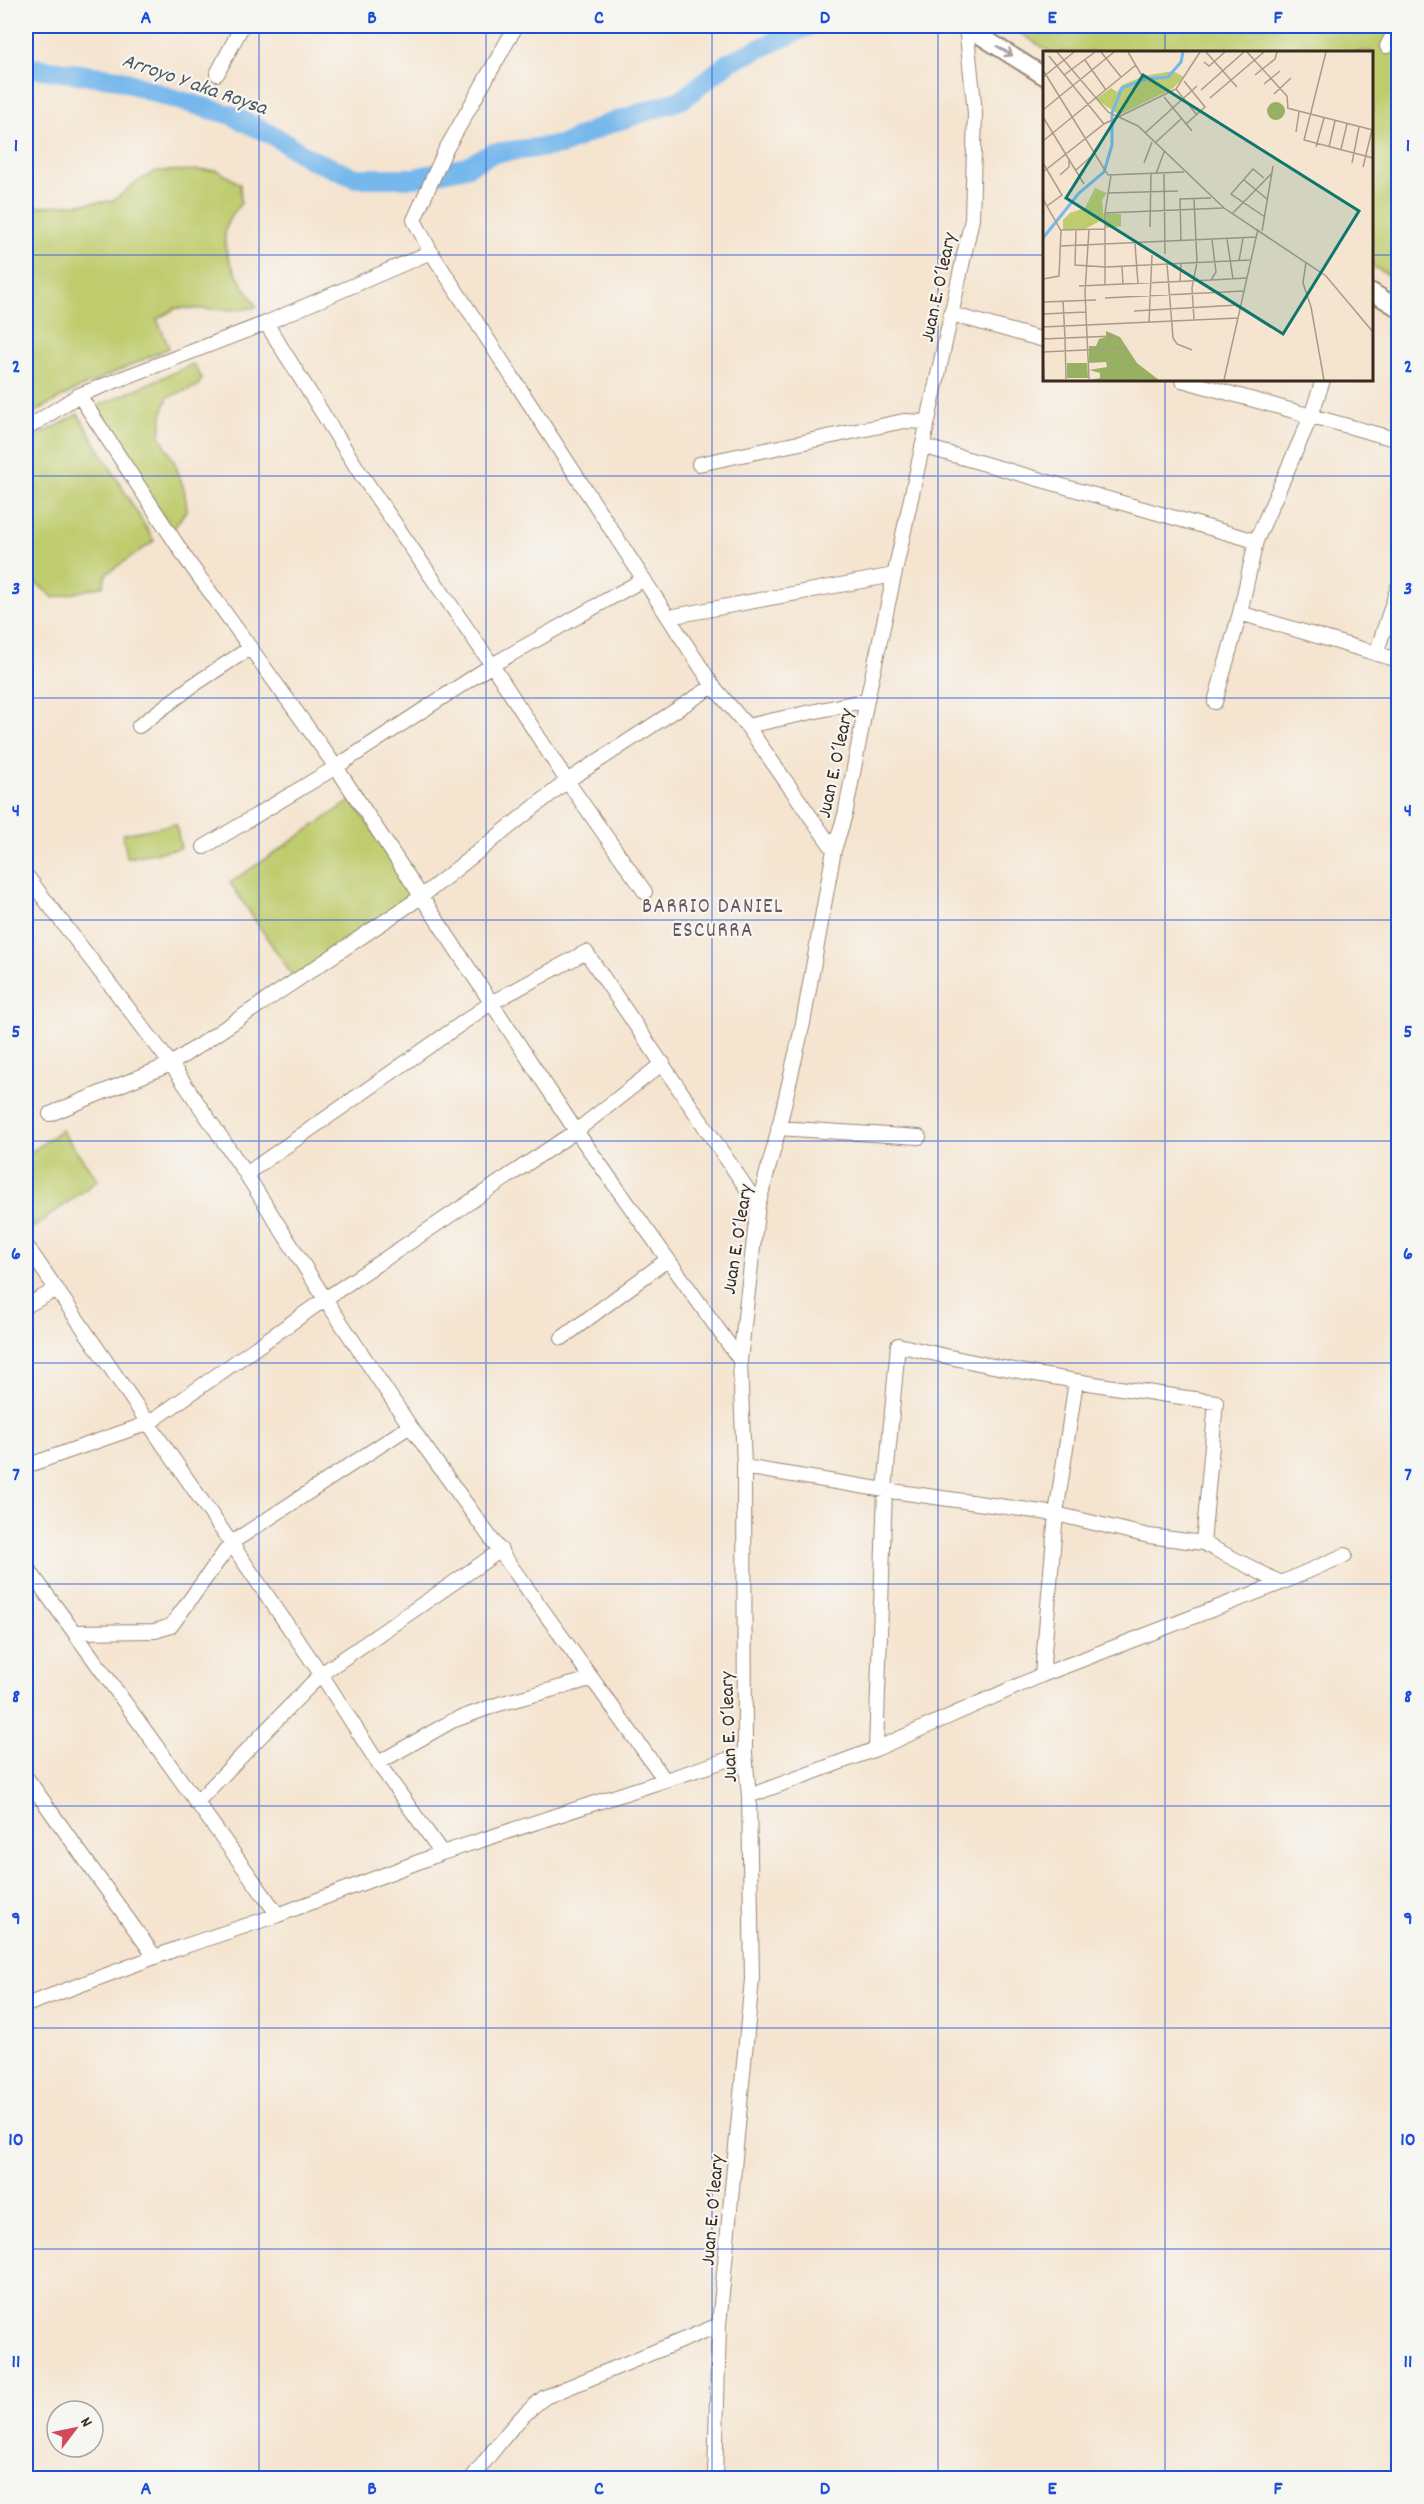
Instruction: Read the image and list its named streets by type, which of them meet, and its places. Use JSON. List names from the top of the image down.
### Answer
{
  "streets": {
    "street": ["Juan E. O´leary"]
  },
  "districts": ["BARRIO DANIEL ESCURRA"],
  "water": ["Arroyo Y aka Roysa"],
  "north": "top right",
  "grid": {
    "columns": [
      "A",
      "B",
      "C",
      "D",
      "E",
      "F"
    ],
    "rows": [
      "1",
      "2",
      "3",
      "4",
      "5",
      "6",
      "7",
      "8",
      "9",
      "10",
      "11"
    ]
  }
}
